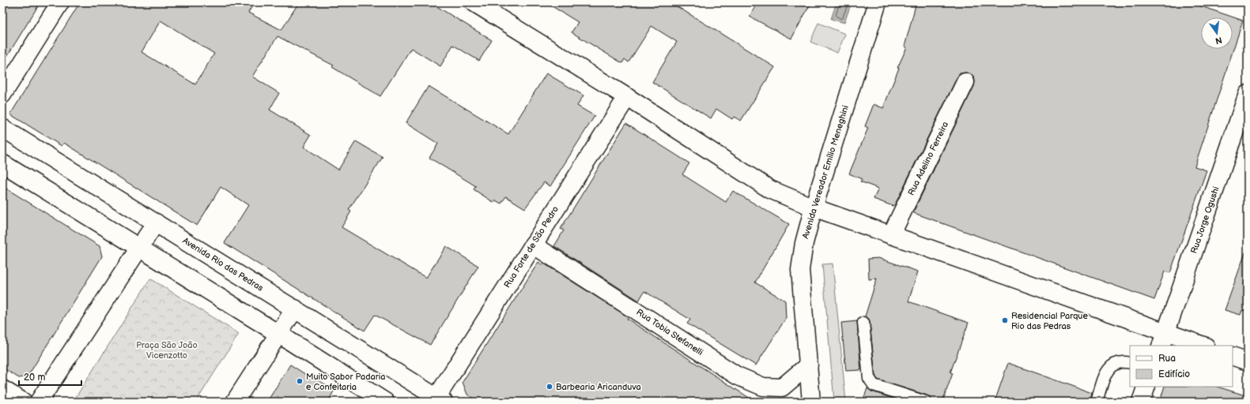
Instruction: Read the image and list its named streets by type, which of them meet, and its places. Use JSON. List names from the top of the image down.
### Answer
{
  "streets": {
    "street": [
      "Rua Adelino Ferreira",
      "Avenida Vereador Emílio Meneghini",
      "Rua Jorge Ogushi",
      "Rua Forte de São Pedro",
      "Avenida Rio das Pedras",
      "Rua Tobia Stefanelli"
    ]
  },
  "crossings": [
    ["Avenida Vereador Emílio Meneghini", "Rua Tobia Stefanelli"],
    ["Rua Forte de São Pedro", "Avenida Rio das Pedras"],
    ["Rua Forte de São Pedro", "Rua Tobia Stefanelli"]
  ],
  "parks": ["Praça São João Vicenzotto"],
  "places": ["Residencial Parque Rio das Pedras", "Muito Sabor Padaria e Confeitaria", "Barbearia Aricanduva"],
  "legend": ["Rua", "Edifício"],
  "scale_bar": "20 m",
  "north": "bottom"
}
